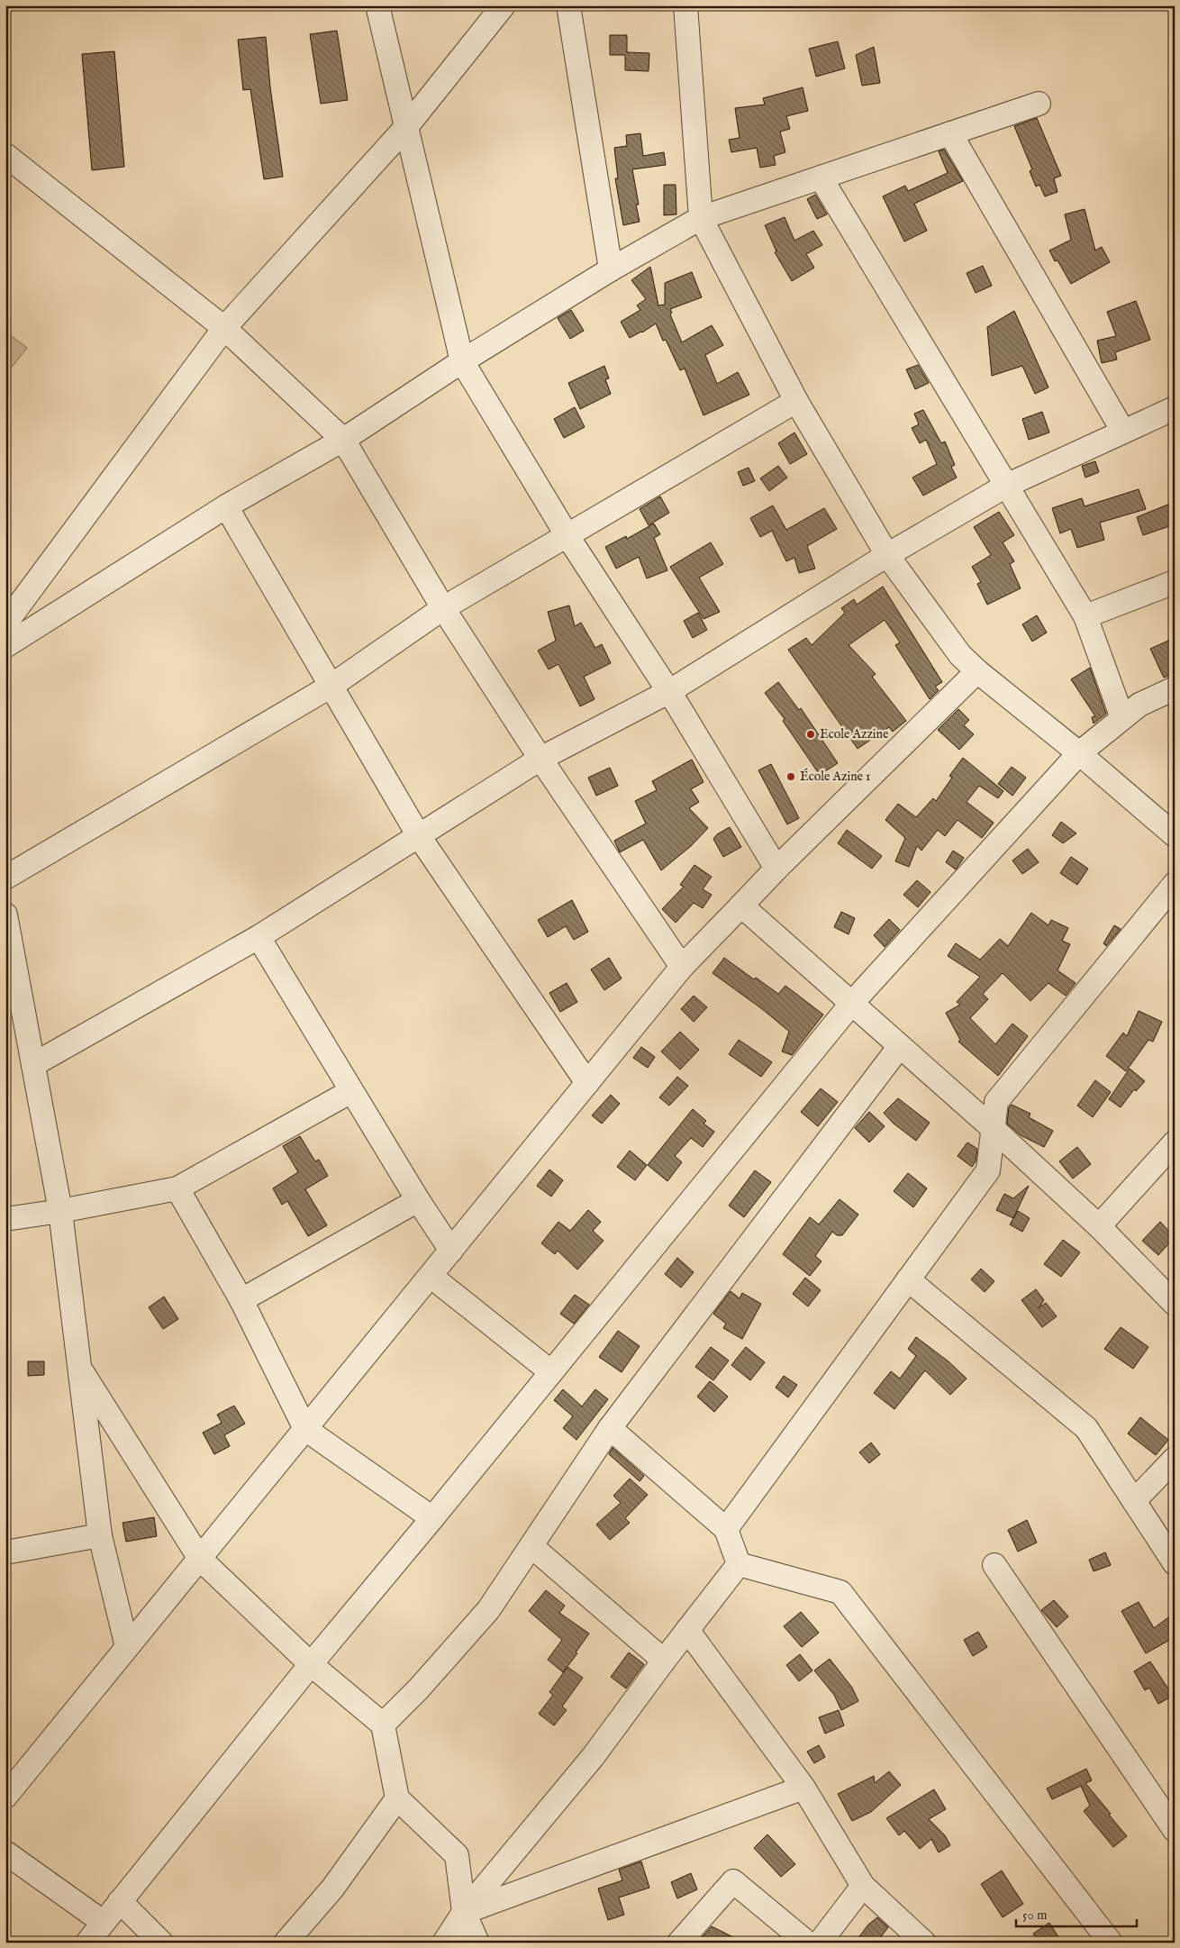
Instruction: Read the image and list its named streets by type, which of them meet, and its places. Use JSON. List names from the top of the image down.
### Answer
{
  "places": ["Ecole Azzine", "École Azine 1"],
  "scale_bar": "50 m"
}
